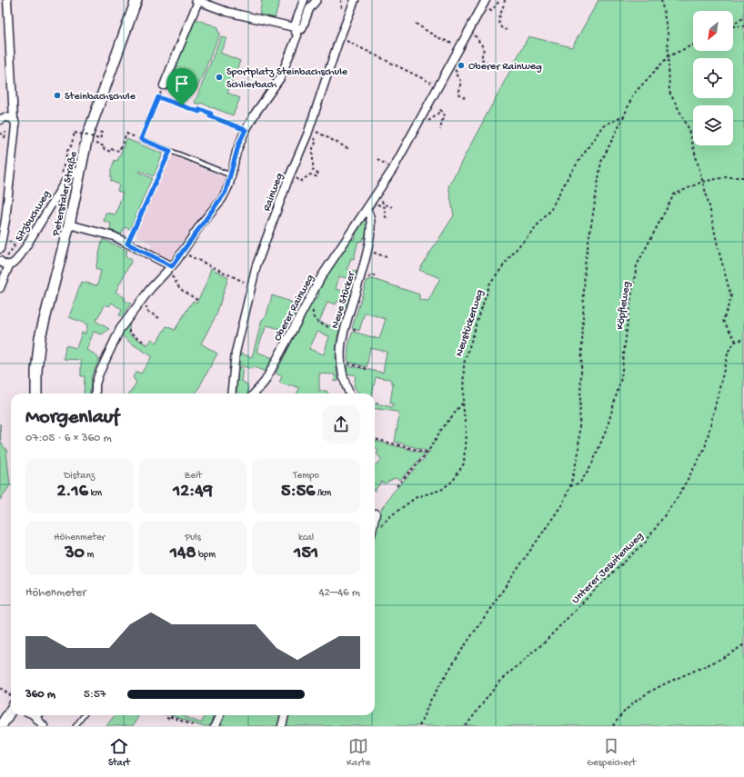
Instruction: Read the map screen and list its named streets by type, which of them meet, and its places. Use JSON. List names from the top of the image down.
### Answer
{
  "streets": {
    "main road": ["Peterstaler Straße"],
    "street": [
      "Rainweg",
      "Sitzbuchweg",
      "Neue Stücker",
      "Oberer Rainweg"
    ],
    "path": ["Köpfleweg", "Neustückerweg", "Unterer Jesuitenweg"]
  },
  "crossings": [
    ["Peterstaler Straße", "Sitzbuchweg"],
    ["Neue Stücker", "Oberer Rainweg"]
  ],
  "places": ["Oberer Rainweg", "Sportplatz Steinbachschule Schlierbach", "Steinbachschule"],
  "north": "bottom left",
  "page": {
    "heading": ["Morgenlauf", "07:05 · 6 × 360 m"],
    "stats": [
      ["Distanz", "2.16 km"],
      ["Zeit", "12:49"],
      ["Tempo", "5:56 /km"],
      ["Höhenmeter", "30 m"],
      ["Puls", "148 bpm"],
      ["kcal", "151"]
    ],
    "chart": ["Höhenmeter", "42–46 m"],
    "list": [
      {
        "name": "360 m",
        "note": "5:57"
      }
    ],
    "tabs": ["Start", "Karte", "Gespeichert"]
  }
}
